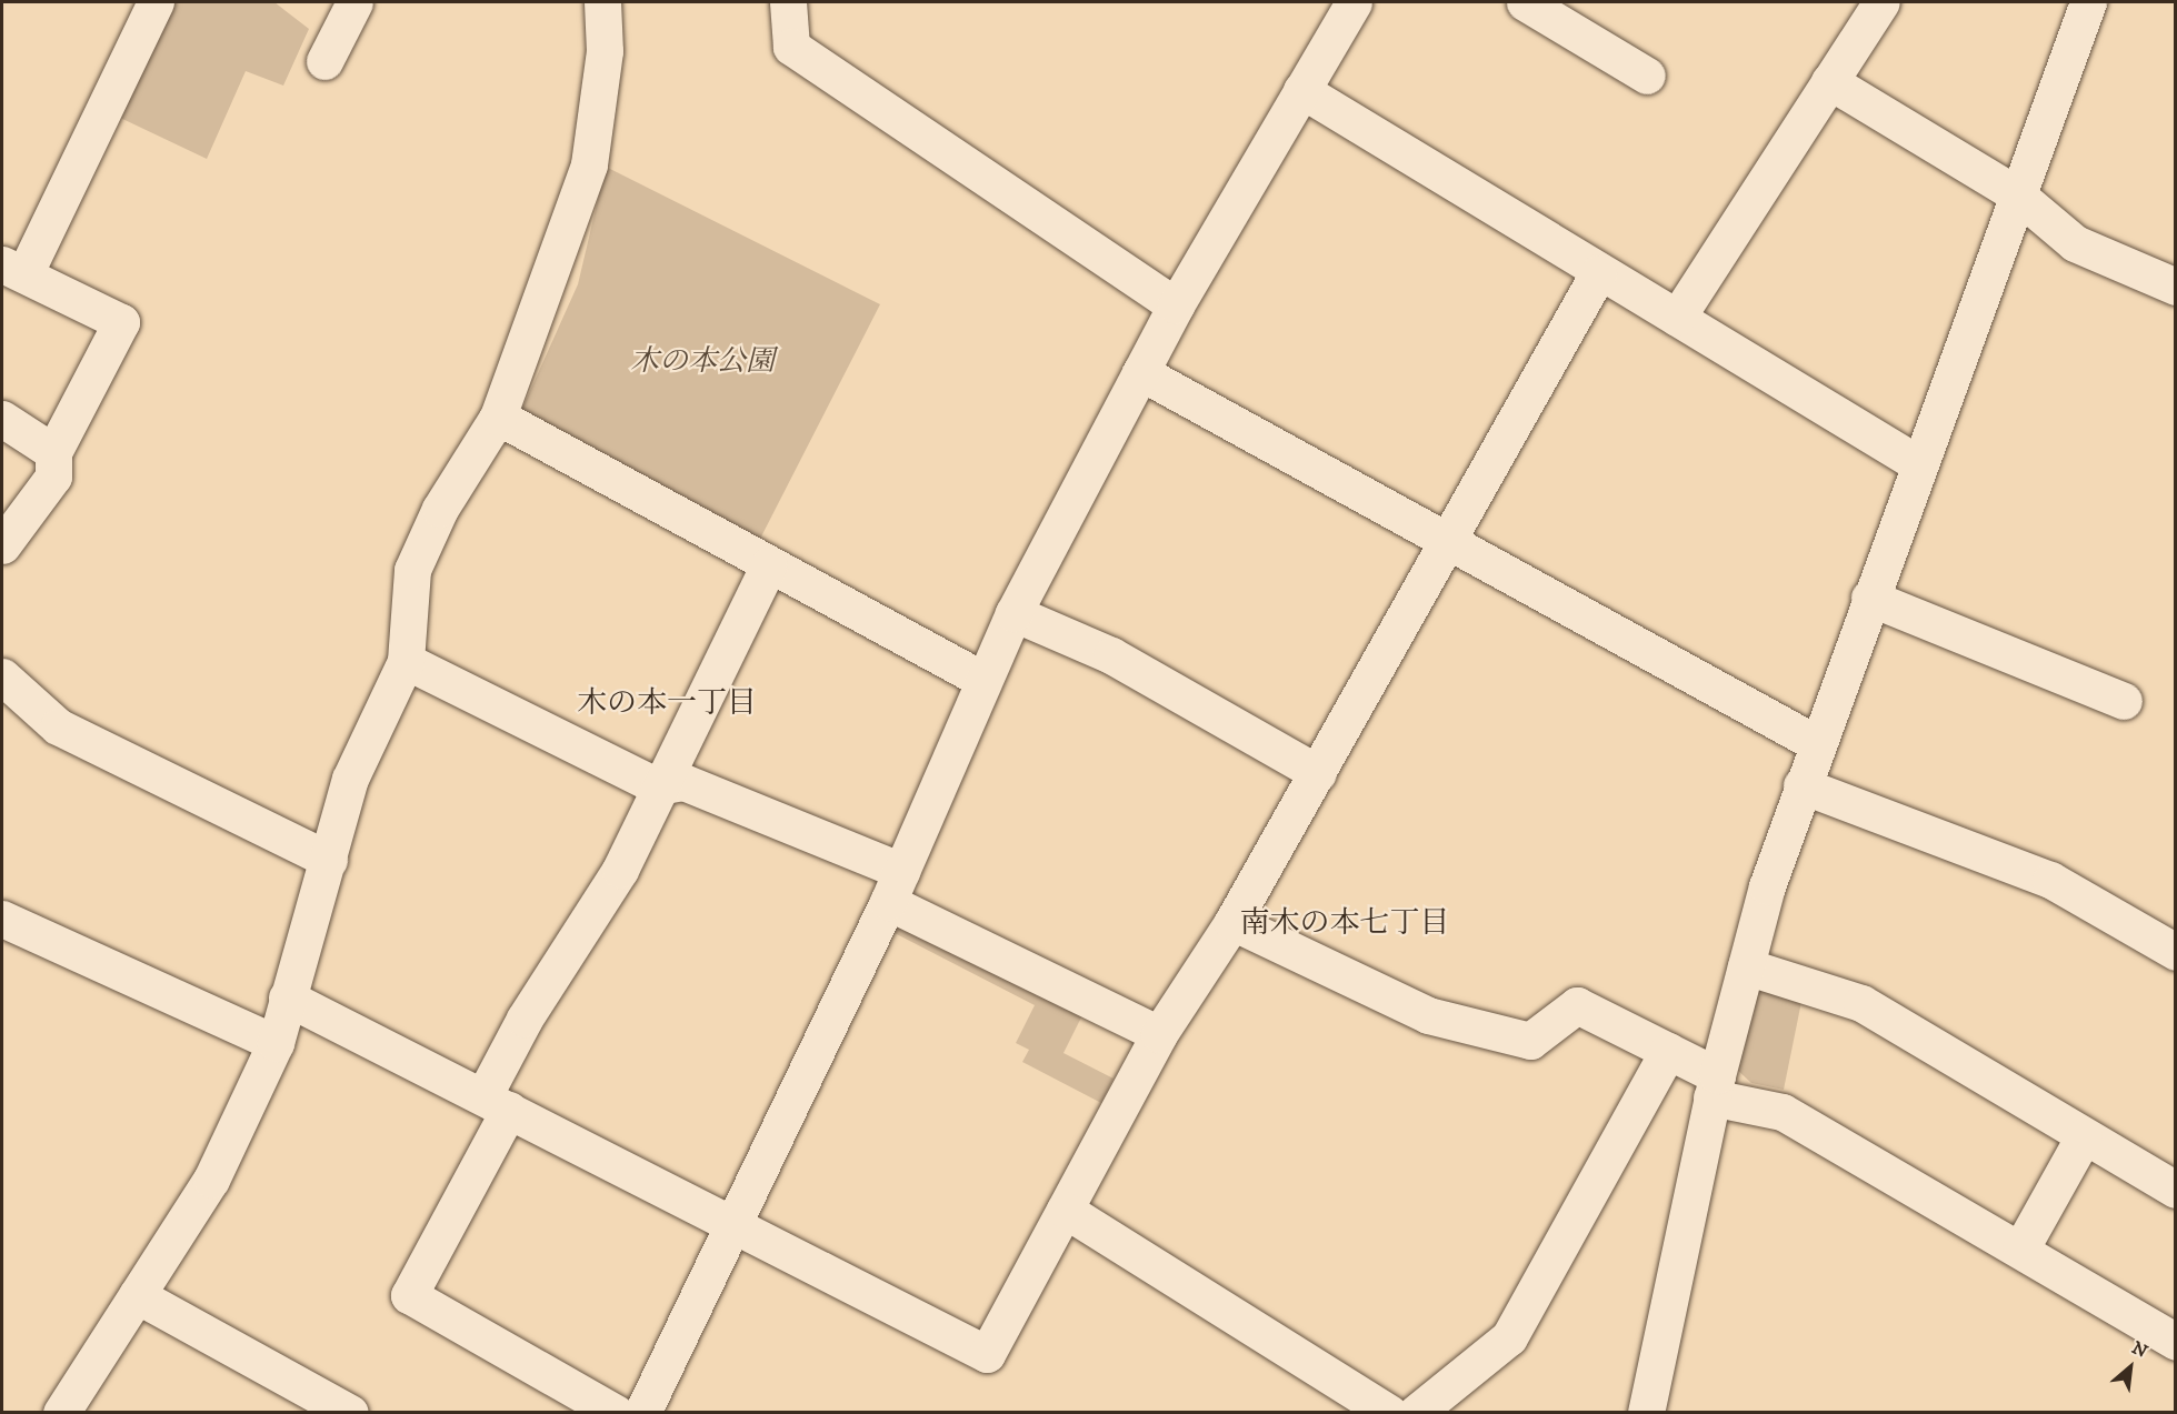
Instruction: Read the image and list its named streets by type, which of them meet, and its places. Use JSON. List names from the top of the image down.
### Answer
{
  "districts": ["木の本一丁目", "南木の本七丁目"],
  "parks": ["木の本公園"],
  "north": "top right"
}
